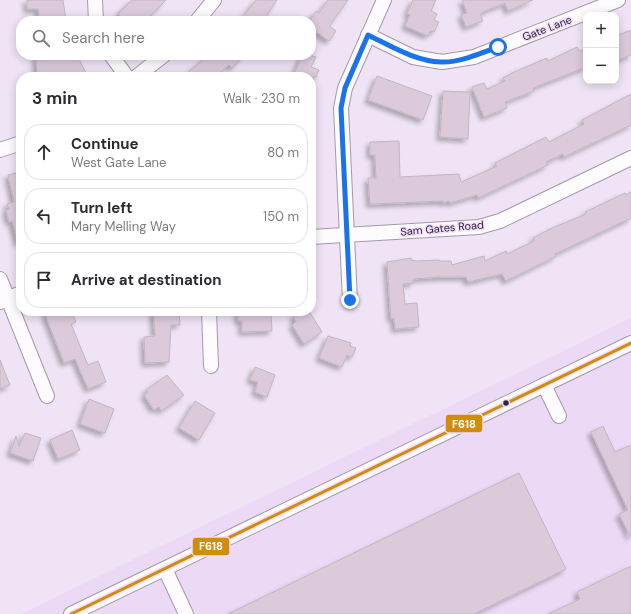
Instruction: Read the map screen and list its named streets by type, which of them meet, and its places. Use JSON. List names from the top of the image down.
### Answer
{
  "streets": {
    "street": ["Gate Lane", "Sam Gates Road"]
  },
  "lines": ["transit line F618"],
  "page": {
    "map_buttons": ["+", "−"],
    "search": "Search here",
    "heading": ["3 min", "Walk · 230 m"],
    "list": [
      ["Continue", "West Gate Lane", "80 m"],
      ["Turn left", "Mary Melling Way", "150 m"],
      "Arrive at destination"
    ]
  }
}
